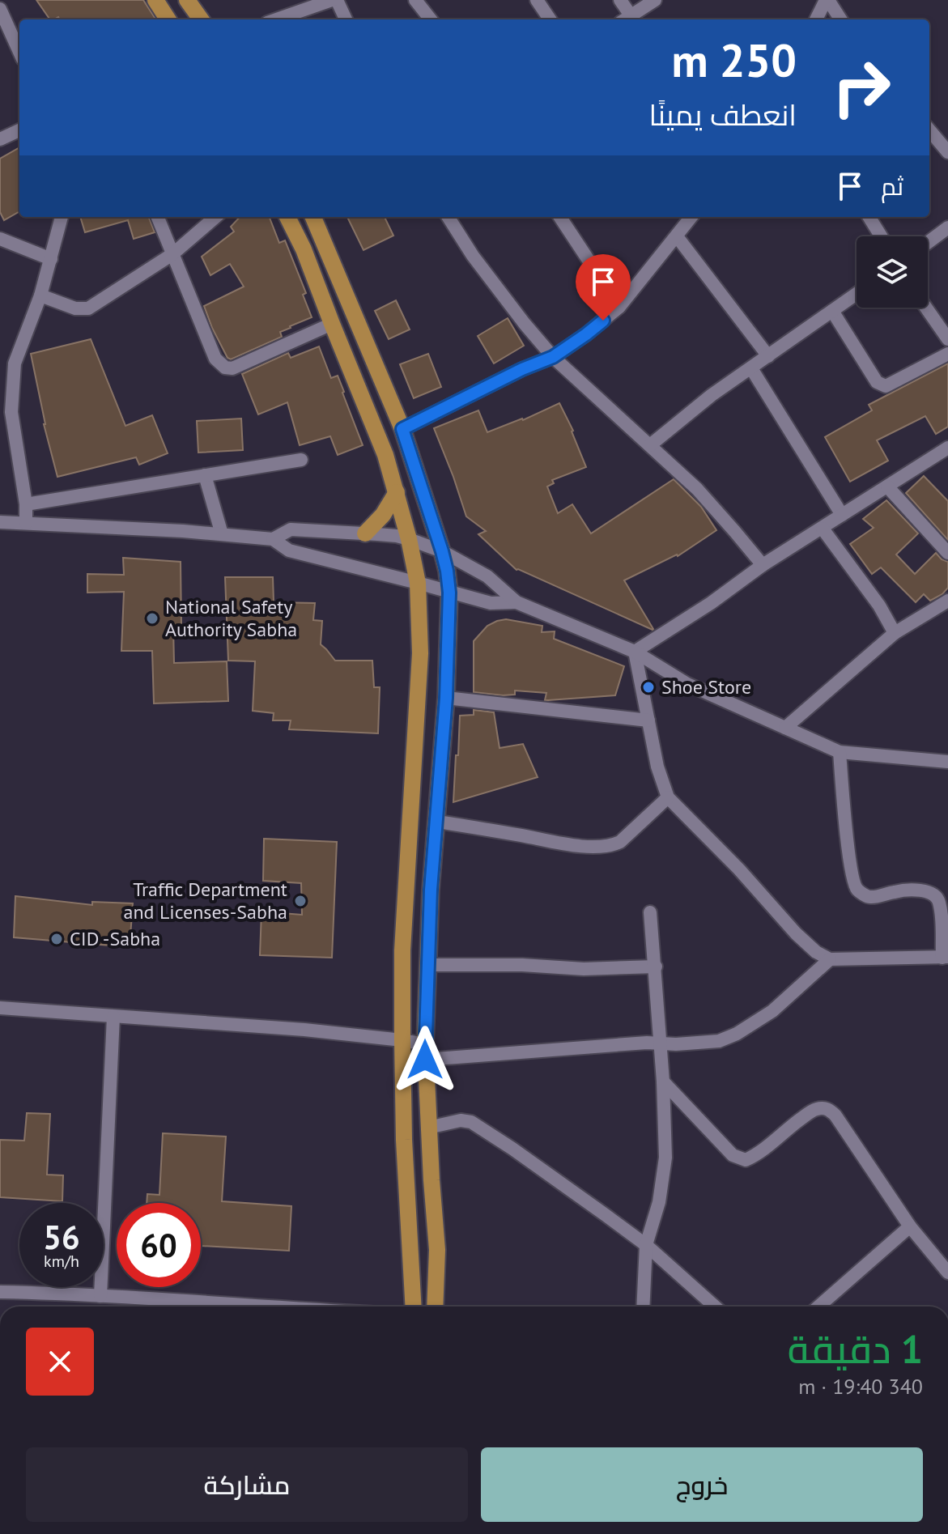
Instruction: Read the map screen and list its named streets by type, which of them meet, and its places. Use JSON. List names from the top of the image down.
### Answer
{
  "places": [
    "National Safety Authority Sabha",
    "Shoe Store",
    "Traffic Department and Licenses-Sabha",
    "CID -Sabha"
  ],
  "page": {
    "turn": ["250 m", "انعطف يمينًا"],
    "then": "ثم",
    "speed": "56 km/h",
    "limit": "60",
    "heading": ["1 دقيقة", "340 m · 19:40"],
    "buttons": ["خروج", "مشاركة"]
  }
}
